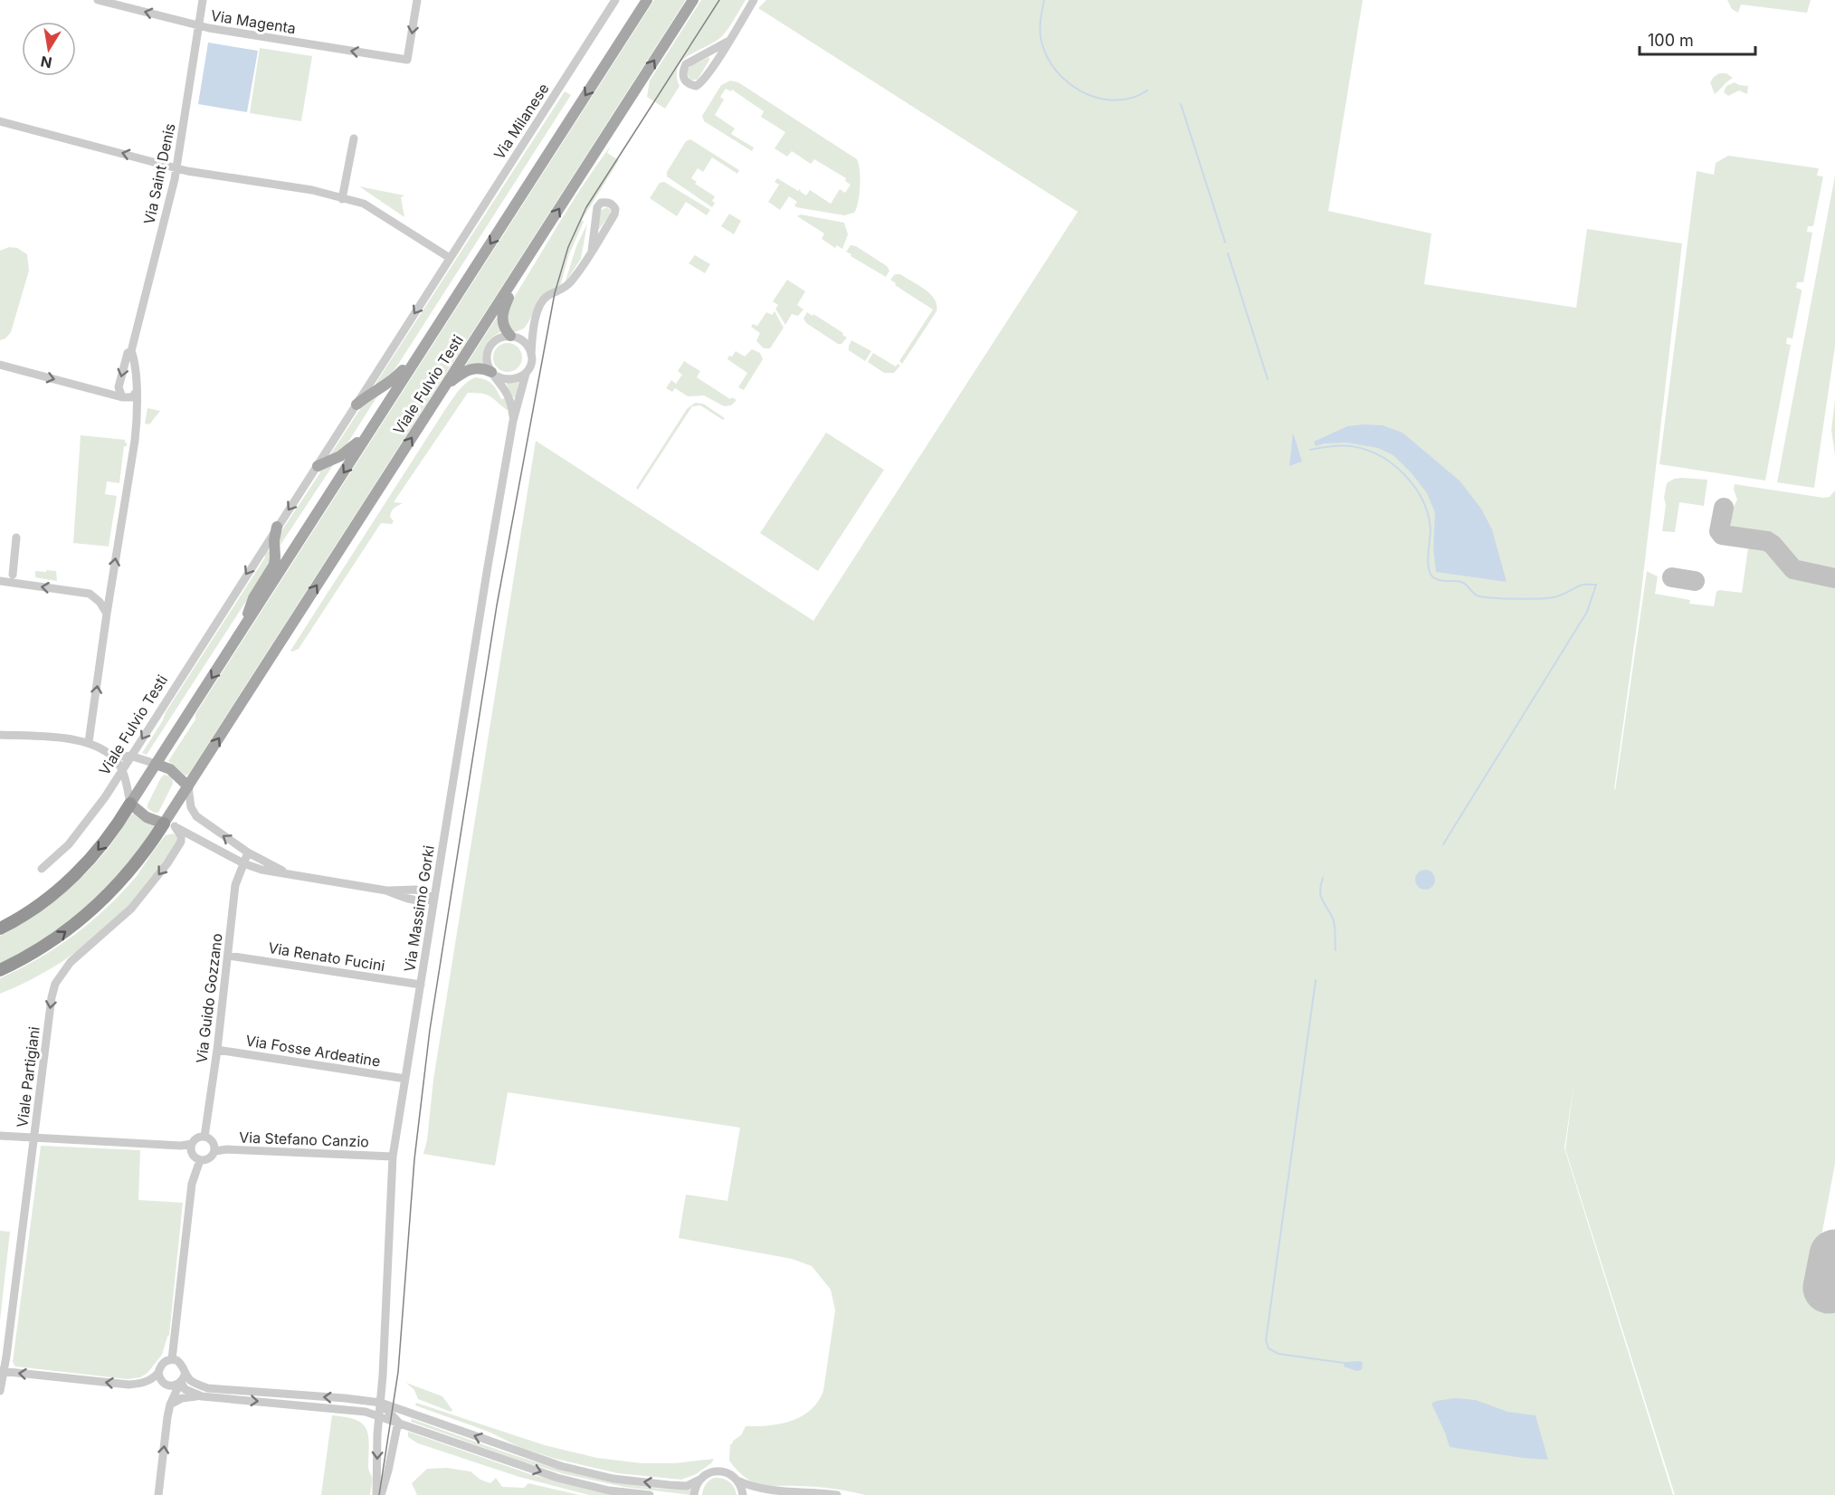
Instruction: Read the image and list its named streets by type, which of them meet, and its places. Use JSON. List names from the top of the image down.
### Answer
{
  "streets": {
    "highway": ["Viale Fulvio Testi"],
    "street": [
      "Via Magenta",
      "Via Milanese",
      "Via Saint Denis",
      "Via Massimo Gorki",
      "Via Renato Fucini",
      "Via Guido Gozzano",
      "Via Fosse Ardeatine",
      "Viale Partigiani",
      "Via Stefano Canzio"
    ]
  },
  "crossings": [
    ["Via Magenta", "Via Saint Denis"],
    ["Via Milanese", "Viale Fulvio Testi"],
    ["Viale Fulvio Testi", "Viale Partigiani"],
    ["Via Massimo Gorki", "Via Renato Fucini"],
    ["Via Massimo Gorki", "Via Fosse Ardeatine"],
    ["Via Massimo Gorki", "Via Stefano Canzio"],
    ["Via Renato Fucini", "Via Guido Gozzano"],
    ["Via Guido Gozzano", "Via Fosse Ardeatine"],
    ["Via Guido Gozzano", "Via Stefano Canzio"]
  ],
  "one_way": ["Via Magenta", "Viale Partigiani"],
  "scale_bar": "100 m",
  "north": "bottom"
}
